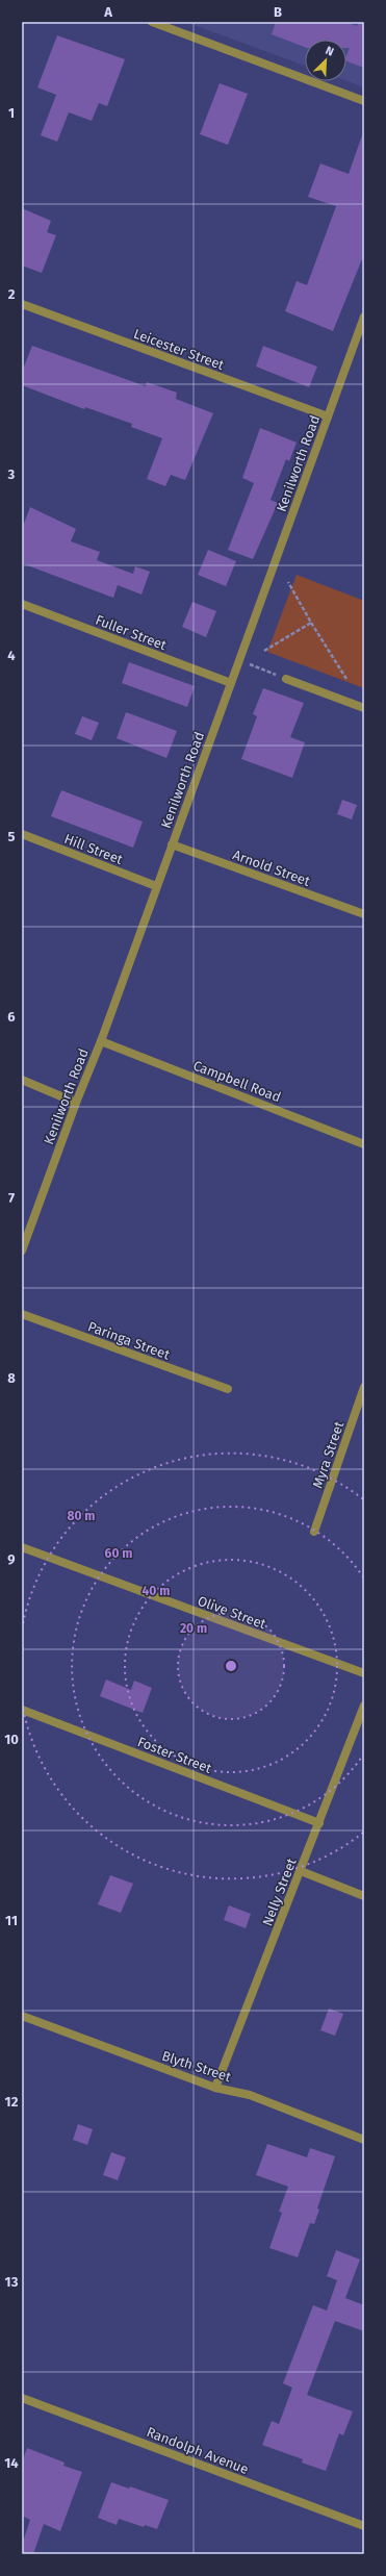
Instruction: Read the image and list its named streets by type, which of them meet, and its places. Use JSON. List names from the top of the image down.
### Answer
{
  "streets": {
    "street": [
      "Leicester Street",
      "Kenilworth Road",
      "Fuller Street",
      "Hill Street",
      "Arnold Street",
      "Campbell Road",
      "Paringa Street",
      "Myra Street",
      "Olive Street",
      "Foster Street",
      "Nelly Street",
      "Blyth Street",
      "Randolph Avenue"
    ]
  },
  "crossings": [
    ["Leicester Street", "Kenilworth Road"],
    ["Kenilworth Road", "Fuller Street"],
    ["Kenilworth Road", "Hill Street"],
    ["Kenilworth Road", "Arnold Street"],
    ["Kenilworth Road", "Campbell Road"],
    ["Foster Street", "Nelly Street"],
    ["Nelly Street", "Blyth Street"]
  ],
  "north": "top right",
  "grid": {
    "columns": ["A", "B"],
    "rows": [
      "1",
      "2",
      "3",
      "4",
      "5",
      "6",
      "7",
      "8",
      "9",
      "10",
      "11",
      "12",
      "13",
      "14"
    ]
  },
  "rings": [
    "80 m",
    "60 m",
    "40 m",
    "20 m"
  ]
}
